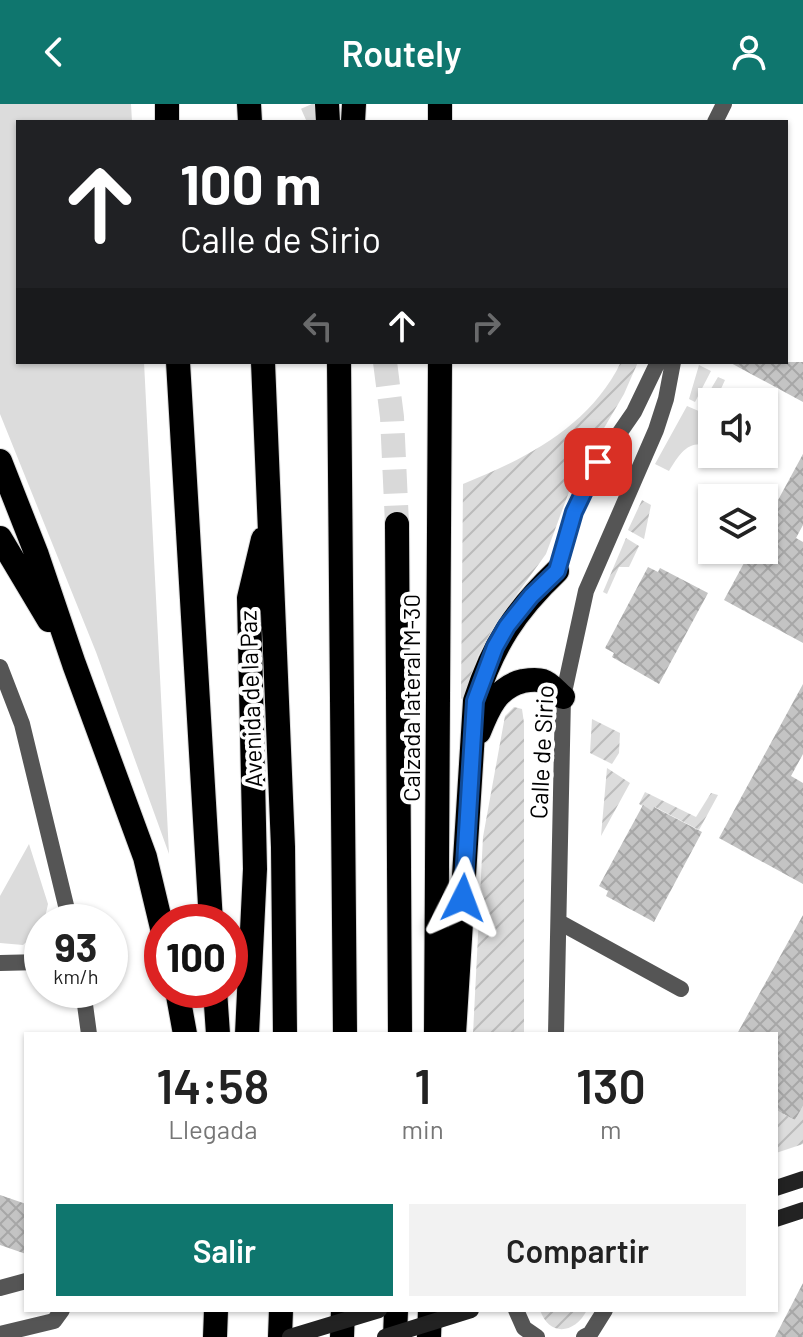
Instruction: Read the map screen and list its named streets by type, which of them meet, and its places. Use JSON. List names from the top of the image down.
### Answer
{
  "streets": {
    "highway": ["Calzada lateral M-30", "Avenida de la Paz"],
    "street": ["Calle de Sirio"]
  },
  "page": {
    "header": "Routely",
    "turn": ["100 m", "Calle de Sirio"],
    "speed": "93 km/h",
    "limit": "100",
    "eta": [
      "14:58",
      "Llegada",
      "1",
      "min",
      "130",
      "m"
    ],
    "buttons": ["Salir", "Compartir"]
  }
}
